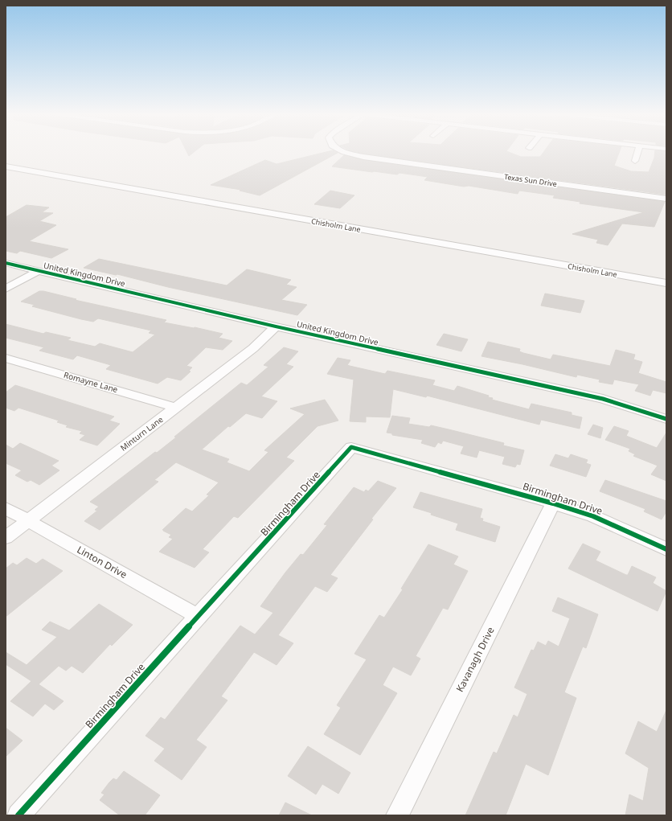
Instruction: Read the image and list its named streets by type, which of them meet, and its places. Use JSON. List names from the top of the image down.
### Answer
{
  "streets": {
    "street": [
      "Texas Sun Drive",
      "Chisholm Lane",
      "United Kingdom Drive",
      "Romayne Lane",
      "Minturn Lane",
      "Birmingham Drive",
      "Linton Drive",
      "Kavanagh Drive"
    ]
  },
  "crossings": [
    ["United Kingdom Drive", "Minturn Lane"],
    ["Romayne Lane", "Minturn Lane"],
    ["Minturn Lane", "Linton Drive"],
    ["Birmingham Drive", "Linton Drive"],
    ["Birmingham Drive", "Kavanagh Drive"]
  ]
}
